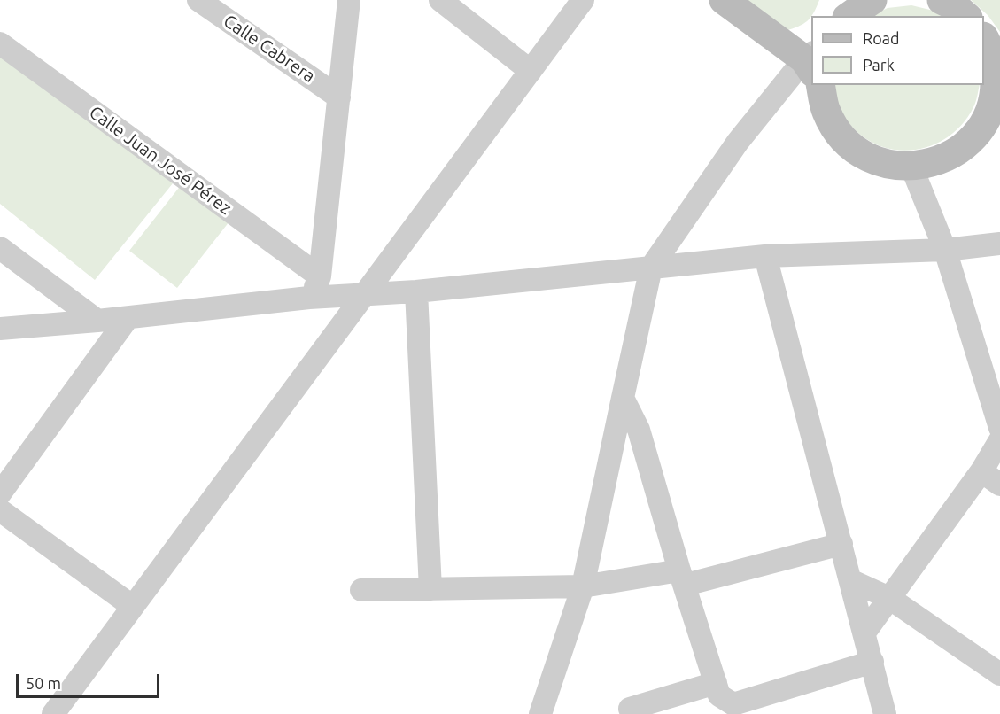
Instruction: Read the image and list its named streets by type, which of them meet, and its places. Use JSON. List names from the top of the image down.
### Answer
{
  "streets": {
    "street": ["Calle Cabrera", "Calle Juan José Pérez"]
  },
  "legend": ["Road", "Park"],
  "scale_bar": "50 m"
}
